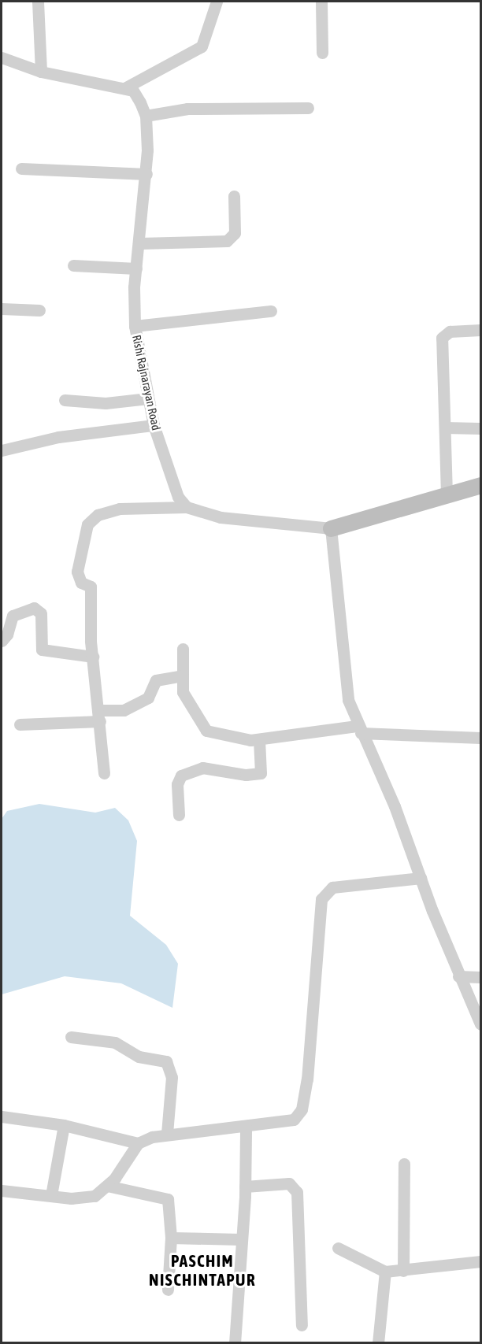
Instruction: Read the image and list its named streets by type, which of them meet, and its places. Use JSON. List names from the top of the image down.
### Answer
{
  "streets": {
    "street": ["Rishi Rajnarayan Road"]
  },
  "districts": ["PASCHIM NISCHINTAPUR"]
}
